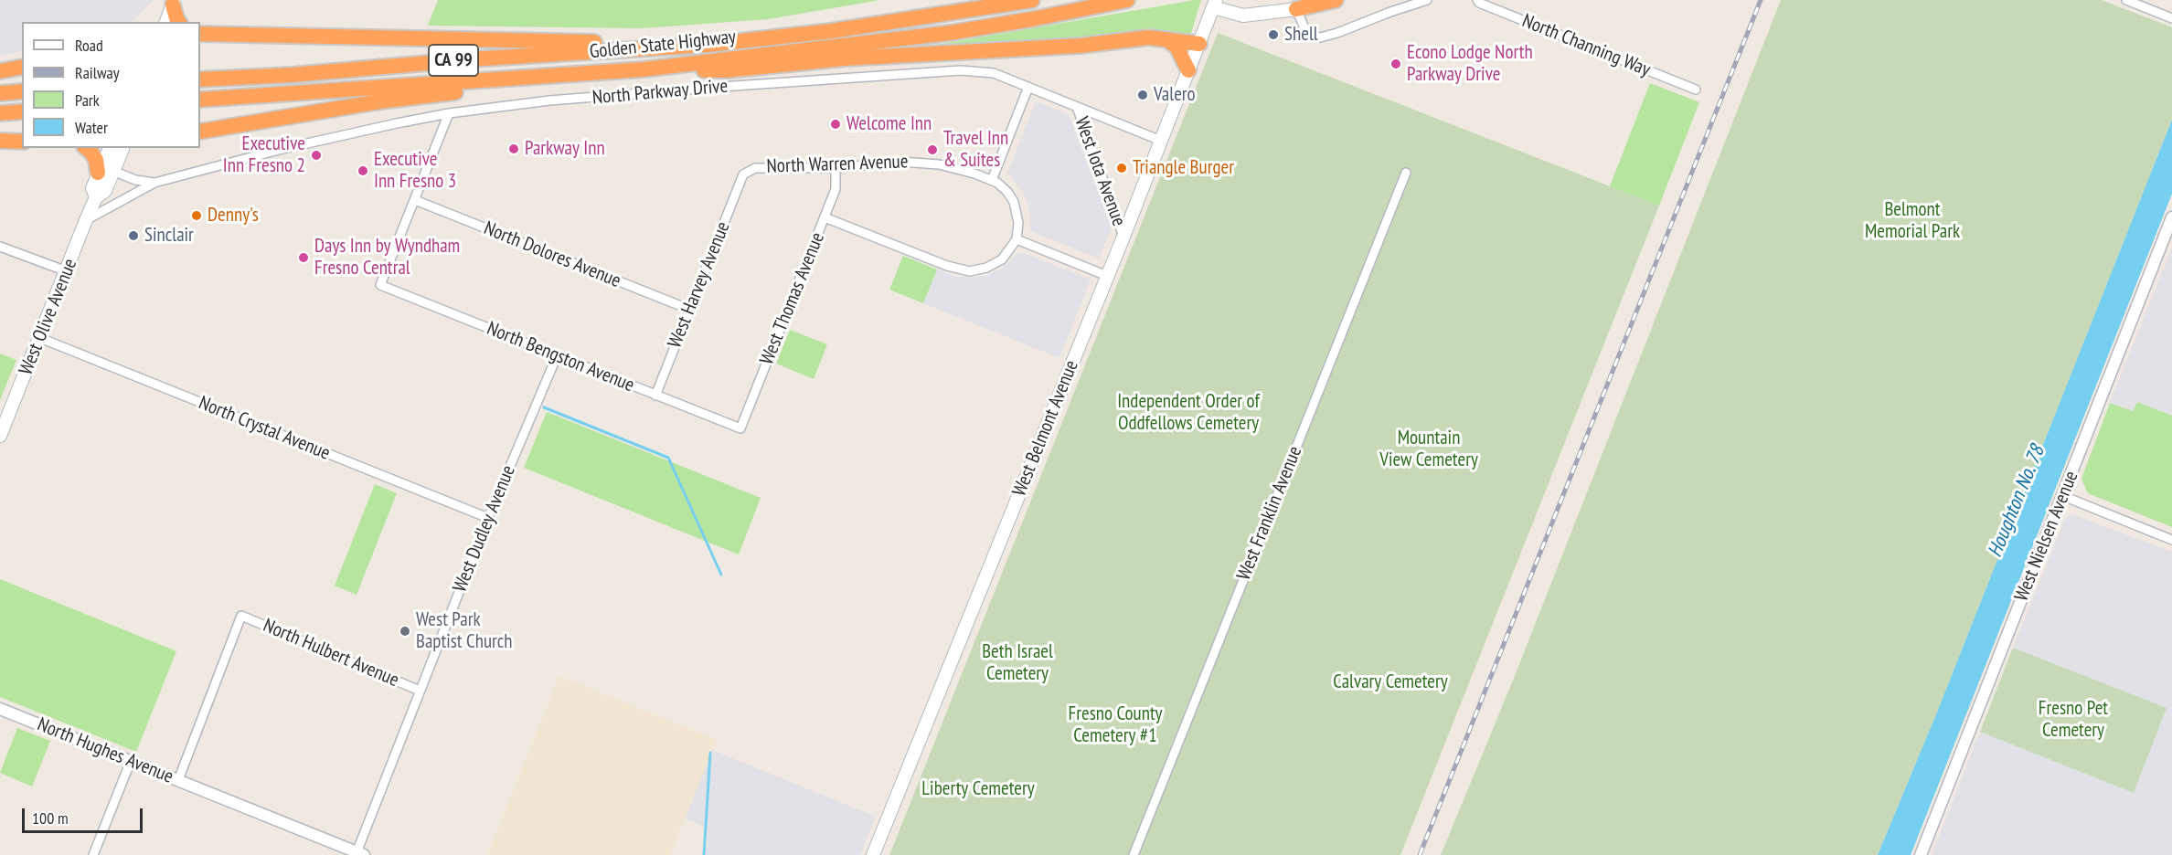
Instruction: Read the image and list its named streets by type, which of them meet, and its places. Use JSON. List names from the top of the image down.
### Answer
{
  "streets": {
    "highway": ["Golden State Highway", "CA 99"],
    "main road": ["West Olive Avenue", "West Belmont Avenue"],
    "street": [
      "North Channing Way",
      "North Parkway Drive",
      "North Warren Avenue",
      "West Iota Avenue",
      "North Dolores Avenue",
      "West Harvey Avenue",
      "West Thomas Avenue",
      "North Bengston Avenue",
      "North Crystal Avenue",
      "West Franklin Avenue",
      "West Dudley Avenue",
      "West Nielsen Avenue",
      "North Hulbert Avenue",
      "North Hughes Avenue"
    ]
  },
  "crossings": [
    ["North Parkway Drive", "West Iota Avenue"],
    ["North Parkway Drive", "West Olive Avenue"],
    ["North Parkway Drive", "West Belmont Avenue"],
    ["North Warren Avenue", "West Harvey Avenue"],
    ["North Warren Avenue", "West Thomas Avenue"],
    ["West Iota Avenue", "West Belmont Avenue"],
    ["North Dolores Avenue", "West Harvey Avenue"],
    ["North Dolores Avenue", "North Bengston Avenue"],
    ["West Harvey Avenue", "North Bengston Avenue"],
    ["West Thomas Avenue", "North Bengston Avenue"],
    ["West Olive Avenue", "North Crystal Avenue"],
    ["North Bengston Avenue", "West Dudley Avenue"],
    ["North Crystal Avenue", "West Dudley Avenue"],
    ["West Dudley Avenue", "North Hulbert Avenue"],
    ["West Dudley Avenue", "North Hughes Avenue"],
    ["North Hulbert Avenue", "North Hughes Avenue"]
  ],
  "water": ["Houghton No. 78"],
  "parks": [
    "Belmont Memorial Park",
    "Independent Order of Oddfellows Cemetery",
    "Mountain View Cemetery",
    "Beth Israel Cemetery",
    "Calvary Cemetery",
    "Fresno Pet Cemetery",
    "Fresno County Cemetery #1",
    "Liberty Cemetery"
  ],
  "places": [
    "Shell",
    "Econo Lodge North Parkway Drive",
    "Valero",
    "Welcome Inn",
    "Parkway Inn",
    "Travel Inn & Suites",
    "Executive Inn Fresno 2",
    "Triangle Burger",
    "Executive Inn Fresno 3",
    "Denny's",
    "Sinclair",
    "Days Inn by Wyndham Fresno Central",
    "West Park Baptist Church"
  ],
  "legend": [
    "Road",
    "Railway",
    "Park",
    "Water"
  ],
  "scale_bar": "100 m"
}
